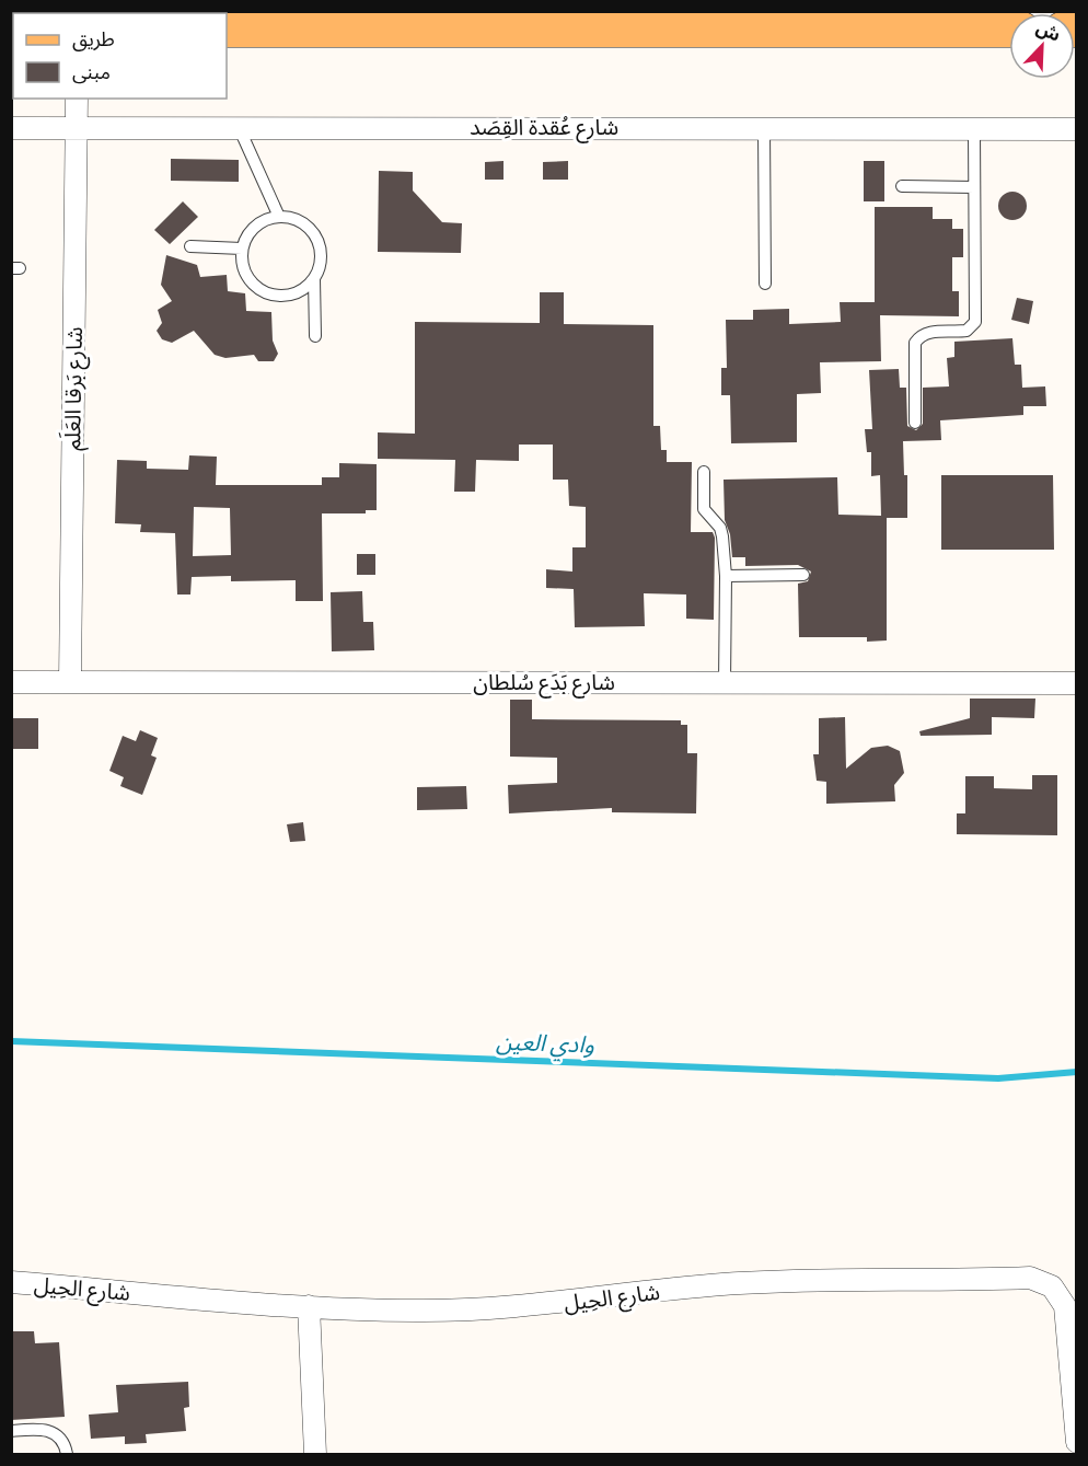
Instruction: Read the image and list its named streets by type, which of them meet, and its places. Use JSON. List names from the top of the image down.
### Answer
{
  "streets": {
    "street": [
      "شارع عُقدة القِصَد",
      "شارع بَرقا العَلَم",
      "شارع بَدَع سُلطان",
      "شارع الحِيل"
    ]
  },
  "crossings": [
    ["شارع عُقدة القِصَد", "شارع بَرقا العَلَم"],
    ["شارع بَرقا العَلَم", "شارع بَدَع سُلطان"]
  ],
  "water": ["وادي العين"],
  "legend": ["طريق", "مبنى"],
  "north": "top right"
}
